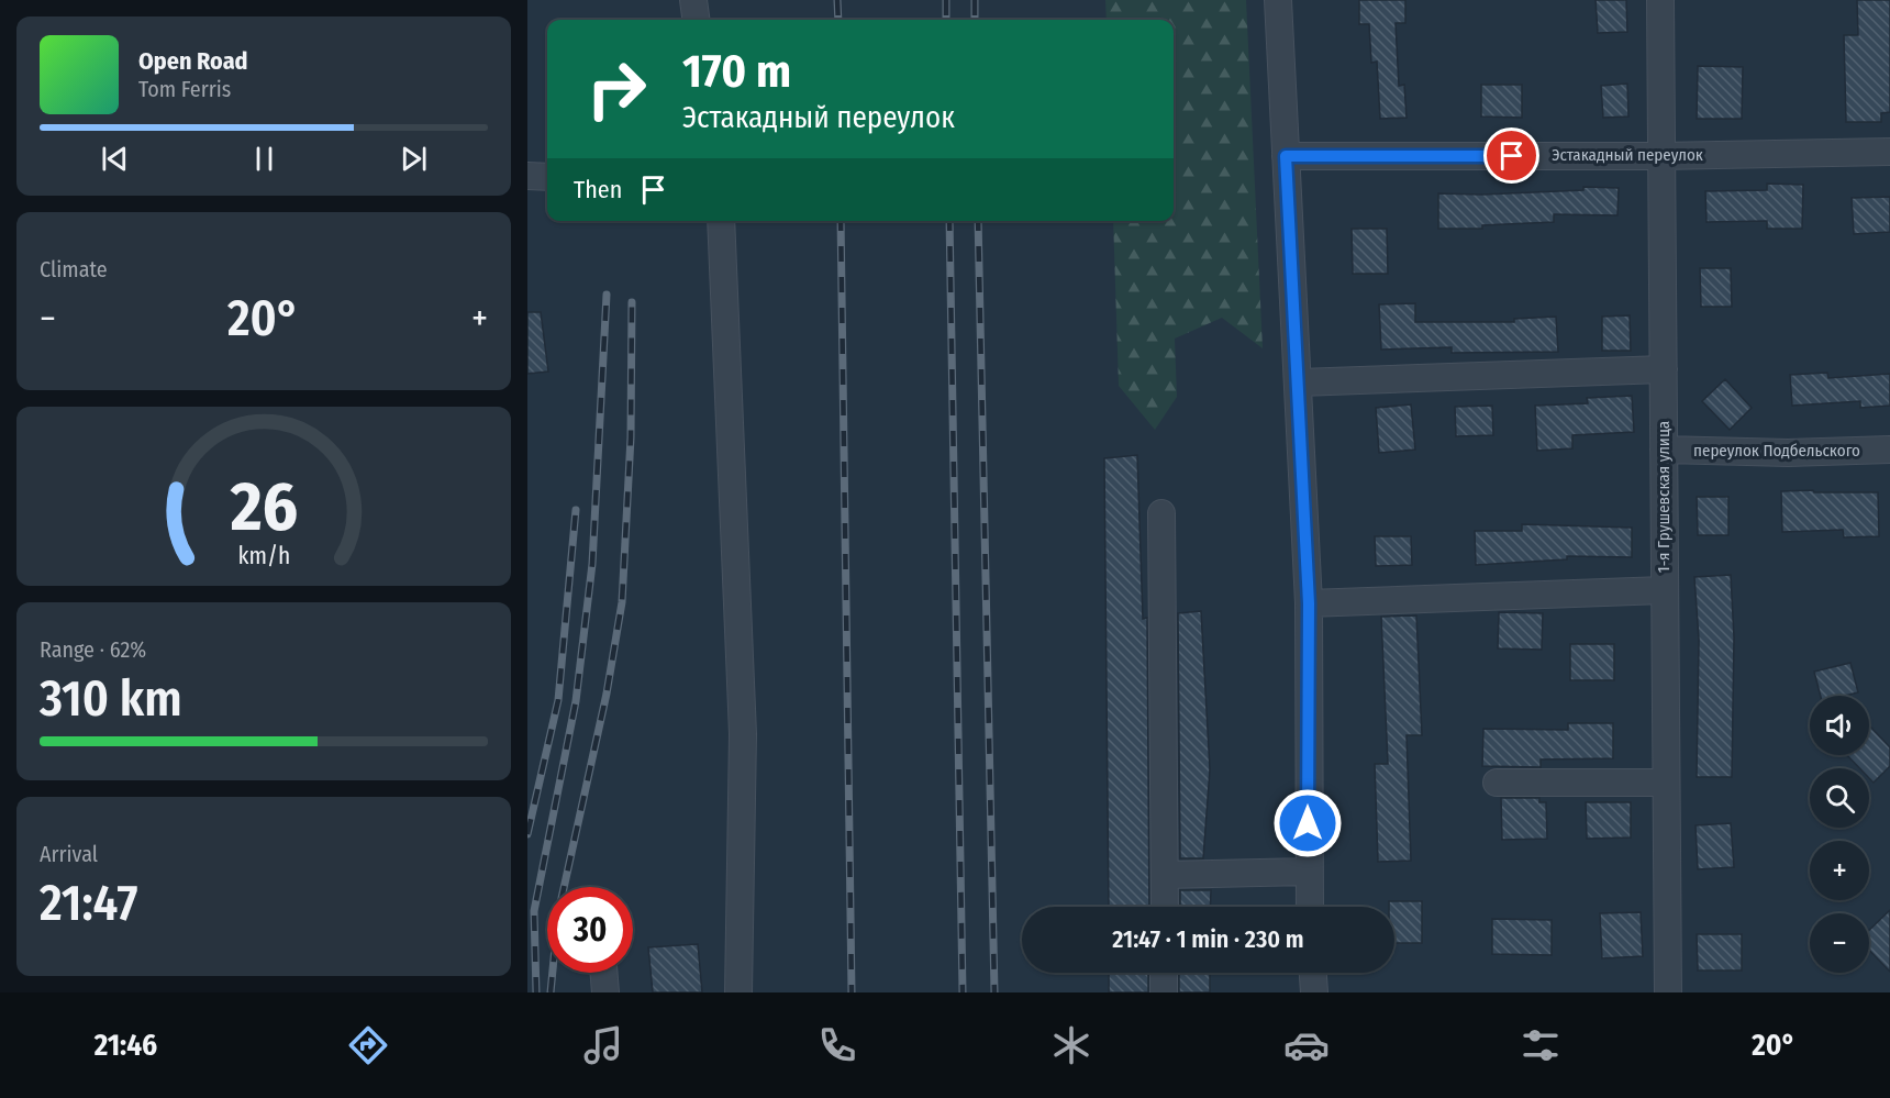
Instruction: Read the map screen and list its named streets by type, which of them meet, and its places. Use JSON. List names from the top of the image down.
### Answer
{
  "streets": {
    "street": ["Эстакадный переулок", "переулок Подбельского", "1-я Грушевская улица"]
  },
  "crossings": [
    ["Эстакадный переулок", "1-я Грушевская улица"],
    ["переулок Подбельского", "1-я Грушевская улица"]
  ],
  "page": {
    "turn": ["170 m", "Эстакадный переулок"],
    "song": ["Open Road", "Tom Ferris"],
    "then": "Then",
    "tile": [
      "Climate",
      ["Range · 62%", "310 km"],
      ["Arrival", "21:47"]
    ],
    "heat": ["−", "20°", "+"],
    "map_buttons": ["+", "−"],
    "limit": "30",
    "trip": "21:47 · 1 min · 230 m",
    "tabs": ["21:46", "20°"],
    "gauge": ["26", "km/h"]
  }
}
